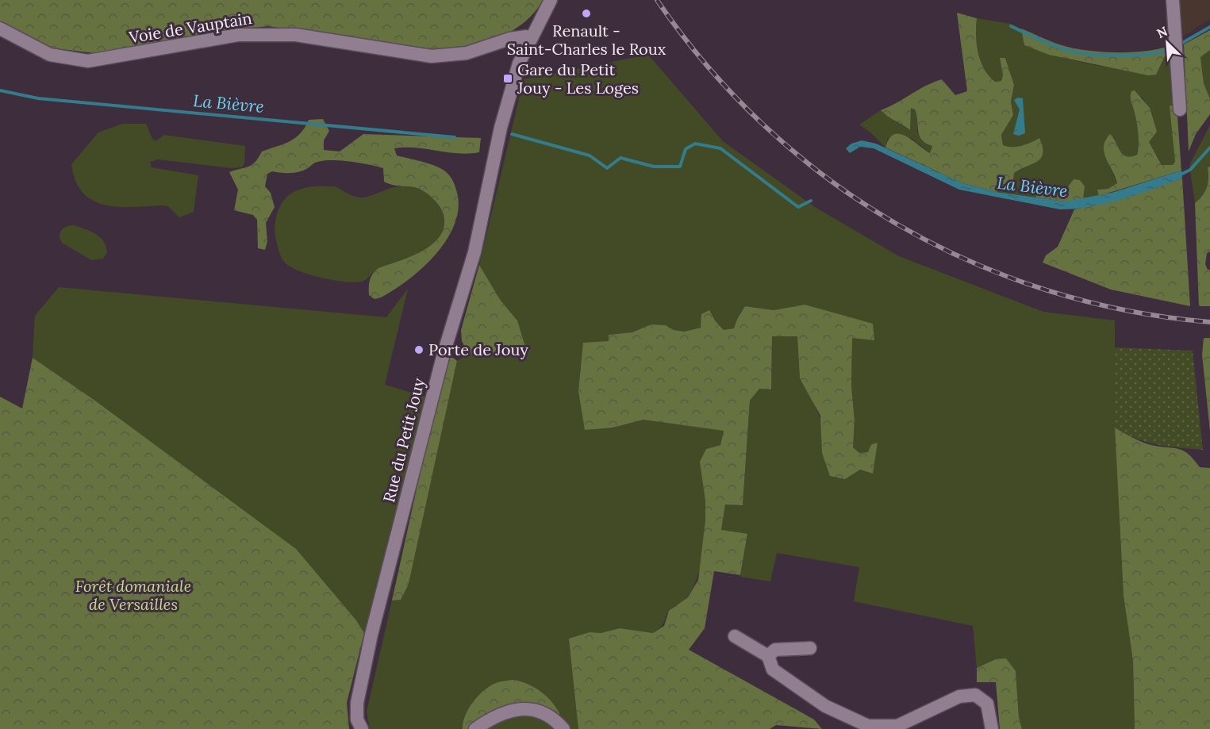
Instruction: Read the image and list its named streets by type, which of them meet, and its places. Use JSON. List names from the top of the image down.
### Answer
{
  "streets": {
    "street": ["Voie de Vauptain", "Rue du Petit Jouy"]
  },
  "crossings": [
    ["Voie de Vauptain", "Rue du Petit Jouy"]
  ],
  "water": ["La Bièvre"],
  "parks": ["Forêt domaniale de Versailles"],
  "places": {
    "other": ["Renault - Saint-Charles le Roux", "Porte de Jouy"],
    "transit": ["Gare du Petit Jouy - Les Loges"]
  },
  "north": "top left"
}
